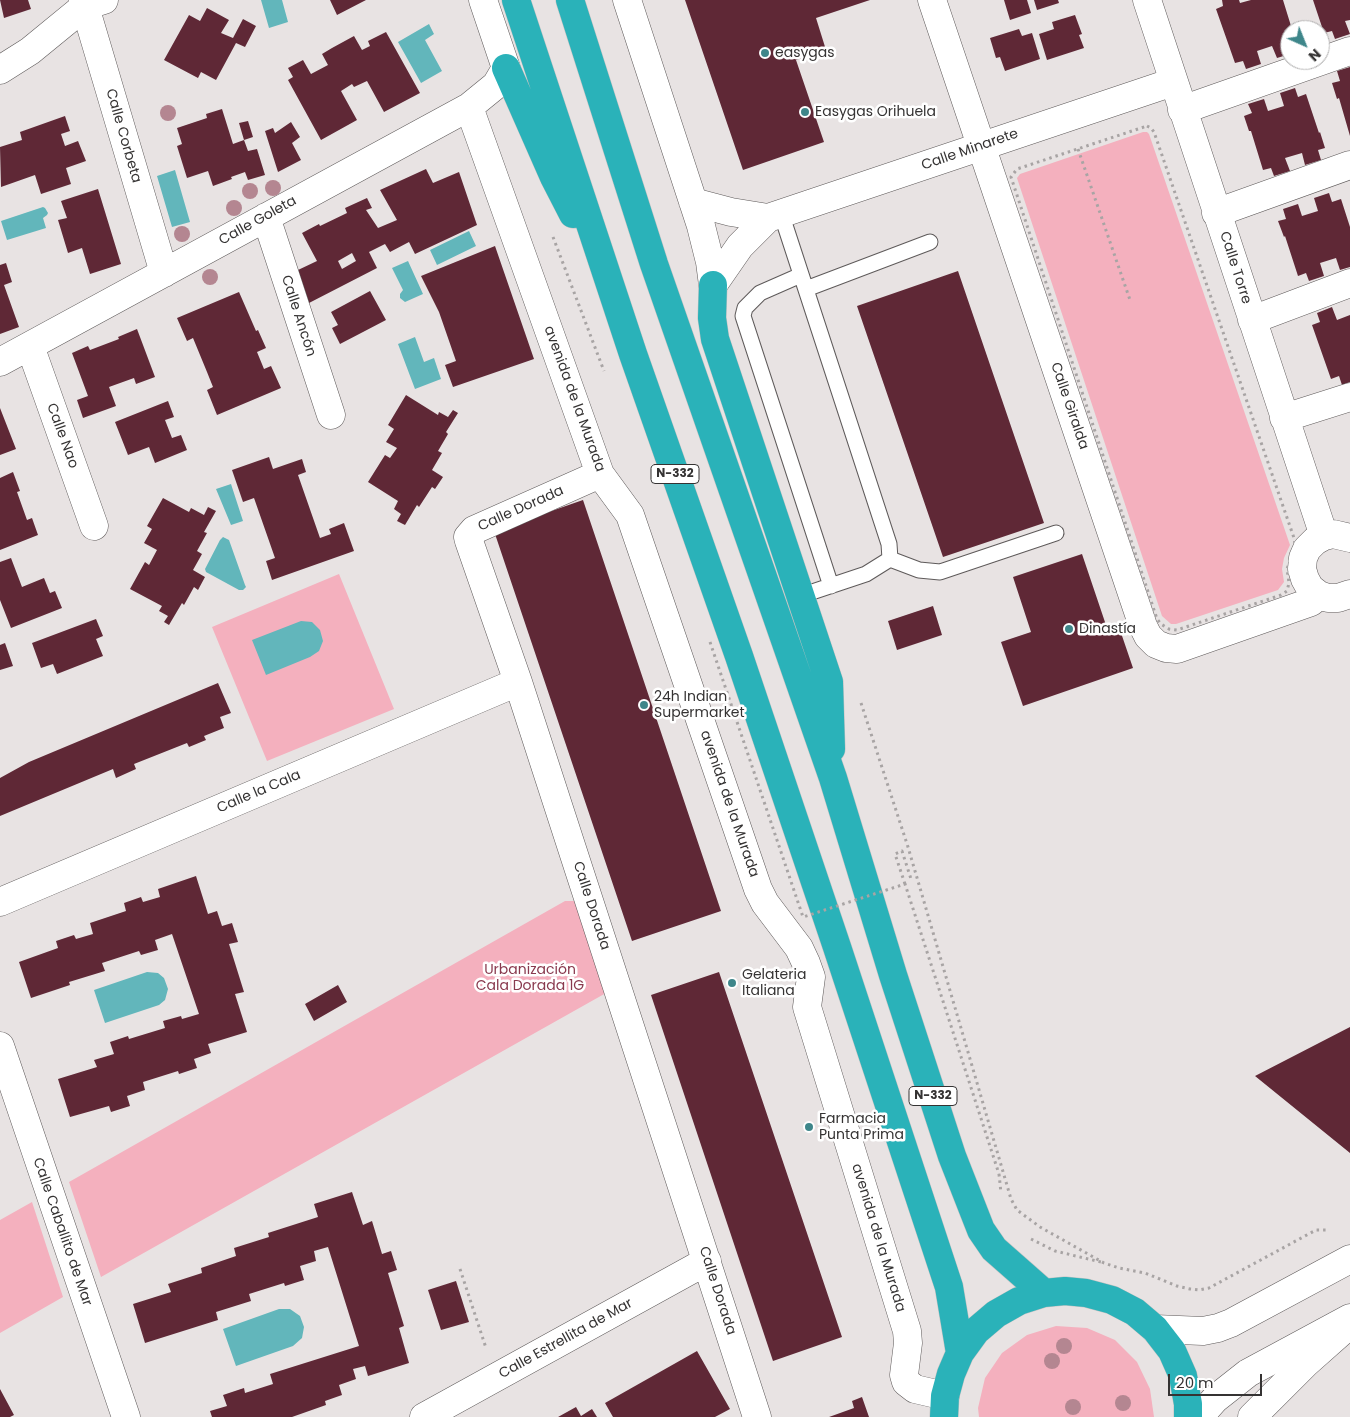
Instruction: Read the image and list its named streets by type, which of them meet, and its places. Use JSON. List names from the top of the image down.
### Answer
{
  "streets": {
    "highway": ["N-332"],
    "street": [
      "Calle Corbeta",
      "Calle Minarete",
      "Calle Goleta",
      "Calle Torre",
      "Calle Ancón",
      "avenida de la Murada",
      "Calle Giralda",
      "Calle Nao",
      "Calle Dorada",
      "Calle la Cala",
      "Calle Caballito de Mar",
      "Calle Estrellita de Mar"
    ]
  },
  "crossings": [
    ["Calle Corbeta", "Calle Goleta"],
    ["Calle Minarete", "Calle Torre"],
    ["Calle Minarete", "Calle Giralda"],
    ["Calle Goleta", "Calle Ancón"],
    ["Calle Goleta", "avenida de la Murada"],
    ["Calle Goleta", "Calle Nao"],
    ["avenida de la Murada", "Calle Dorada"],
    ["Calle Dorada", "Calle la Cala"],
    ["Calle Dorada", "Calle Estrellita de Mar"]
  ],
  "parks": ["Urbanización Cala Dorada 1G"],
  "places": [
    "easygas",
    "Easygas Orihuela",
    "Dinastía",
    "24h Indian Supermarket",
    "Gelateria Italiana",
    "Farmacia Punta Prima"
  ],
  "scale_bar": "20 m",
  "north": "bottom right"
}
